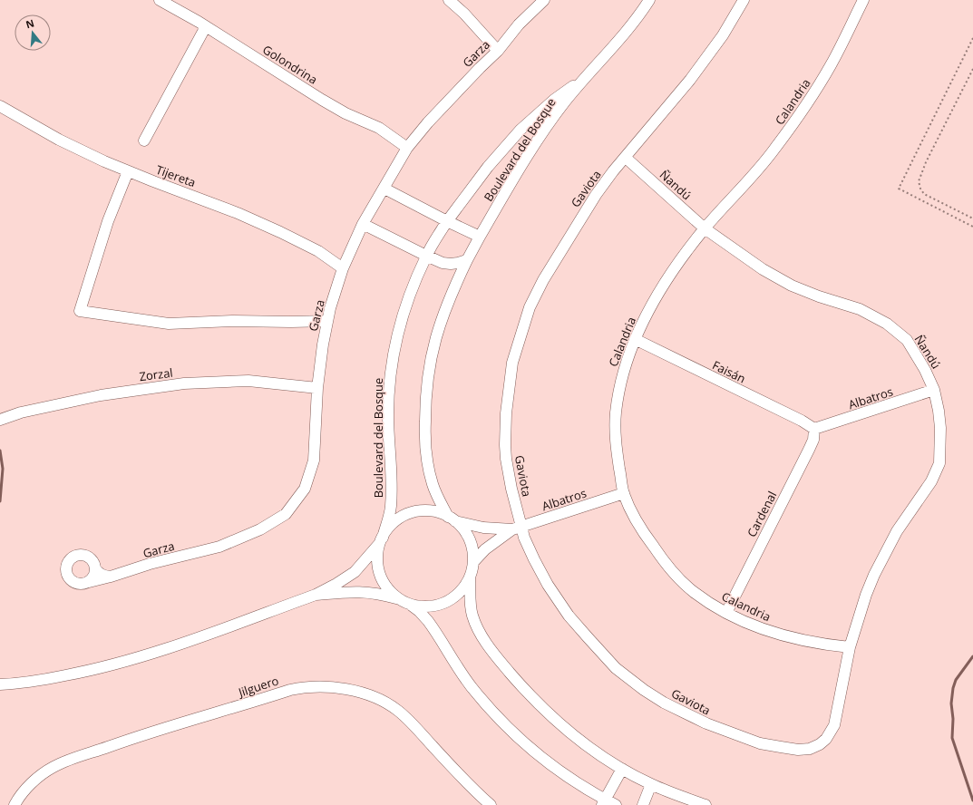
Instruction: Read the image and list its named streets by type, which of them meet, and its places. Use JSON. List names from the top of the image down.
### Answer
{
  "streets": {
    "street": [
      "Garza",
      "Golondrina",
      "Calandria",
      "Boulevard del Bosque",
      "Tijereta",
      "Ñandú",
      "Gaviota",
      "Faisán",
      "Zorzal",
      "Albatros",
      "Cardenal",
      "Jilguero"
    ]
  },
  "crossings": [
    ["Garza", "Golondrina"],
    ["Garza", "Tijereta"],
    ["Garza", "Zorzal"],
    ["Calandria", "Ñandú"],
    ["Calandria", "Gaviota"],
    ["Calandria", "Faisán"],
    ["Calandria", "Albatros"],
    ["Calandria", "Cardenal"],
    ["Ñandú", "Gaviota"],
    ["Ñandú", "Albatros"],
    ["Gaviota", "Albatros"],
    ["Faisán", "Albatros"],
    ["Faisán", "Cardenal"],
    ["Albatros", "Cardenal"]
  ],
  "north": "top"
}
